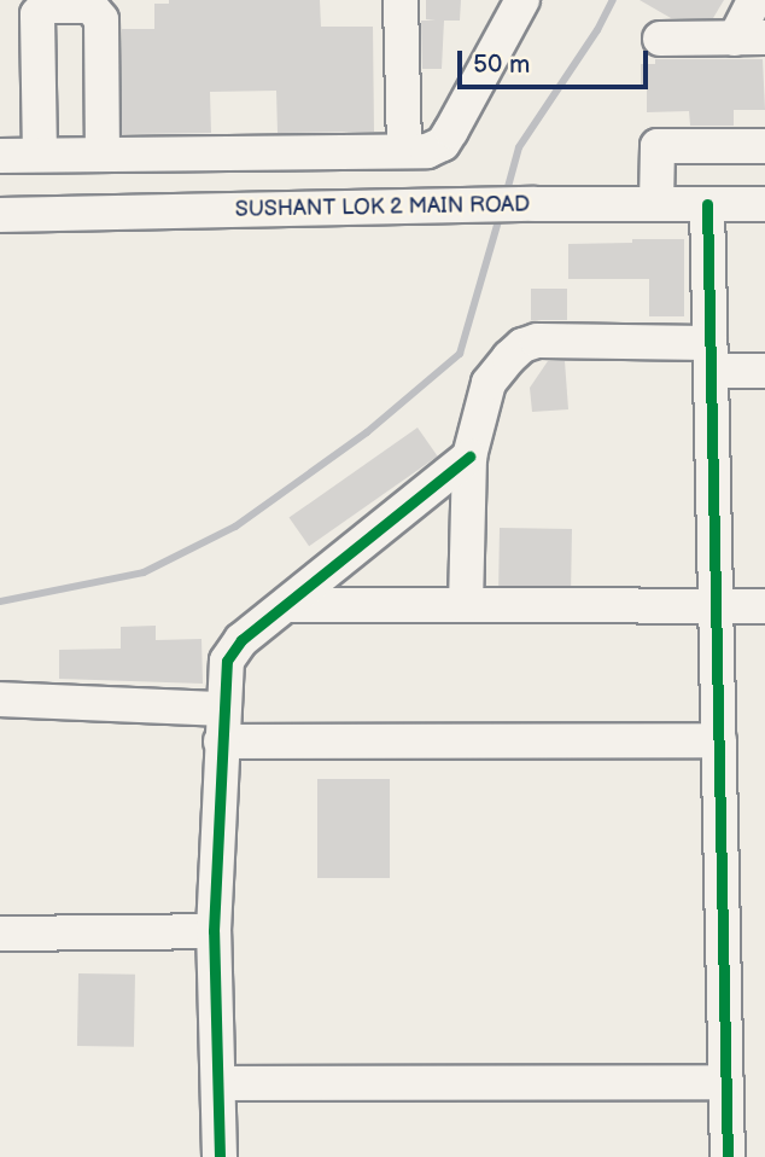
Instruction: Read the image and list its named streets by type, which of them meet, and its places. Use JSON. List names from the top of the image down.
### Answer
{
  "streets": {
    "street": ["SUSHANT LOK 2 MAIN ROAD"]
  },
  "scale_bar": "50 m"
}
